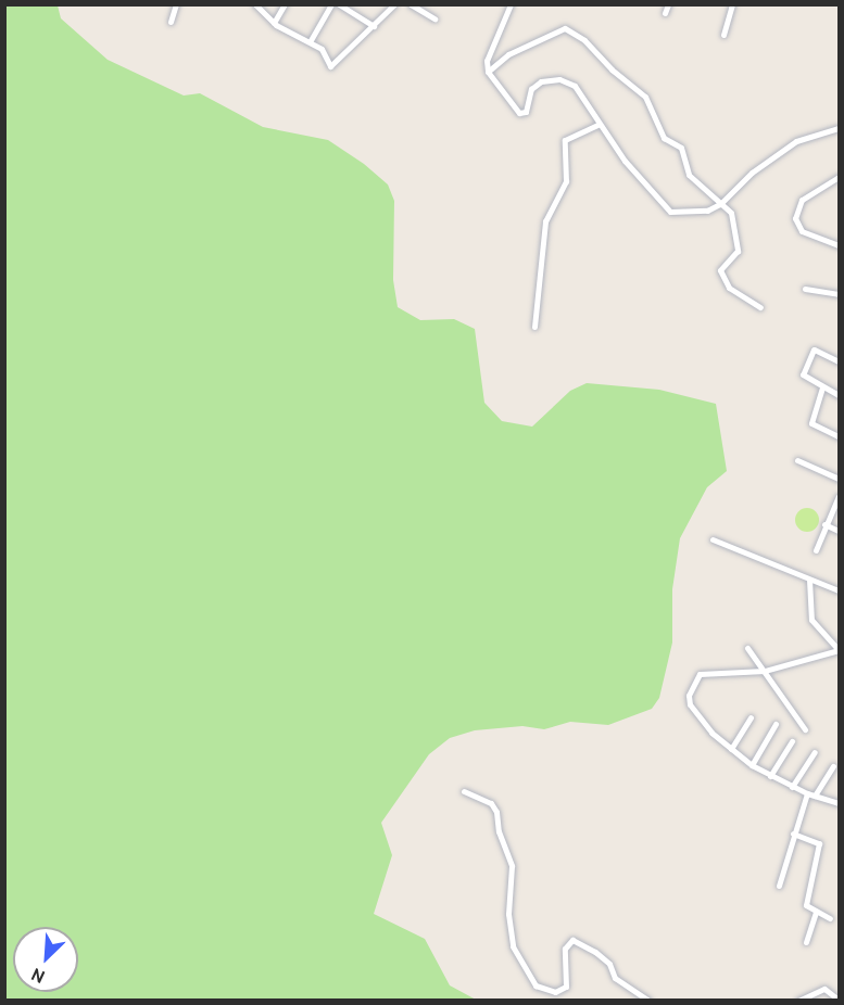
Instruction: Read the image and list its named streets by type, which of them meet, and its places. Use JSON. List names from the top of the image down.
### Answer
{
  "north": "bottom left"
}
